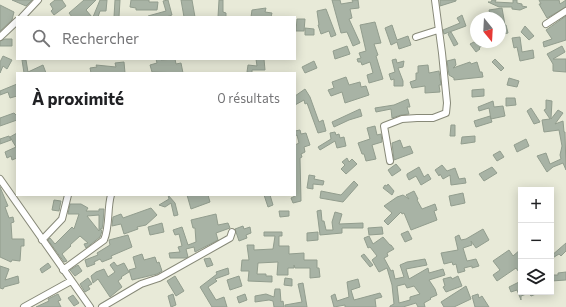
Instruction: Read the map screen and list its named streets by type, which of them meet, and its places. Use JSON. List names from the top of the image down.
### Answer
{
  "north": "bottom",
  "page": {
    "search": "Rechercher",
    "heading": ["À proximité", "0 résultats"],
    "map_buttons": ["+", "−"]
  }
}
